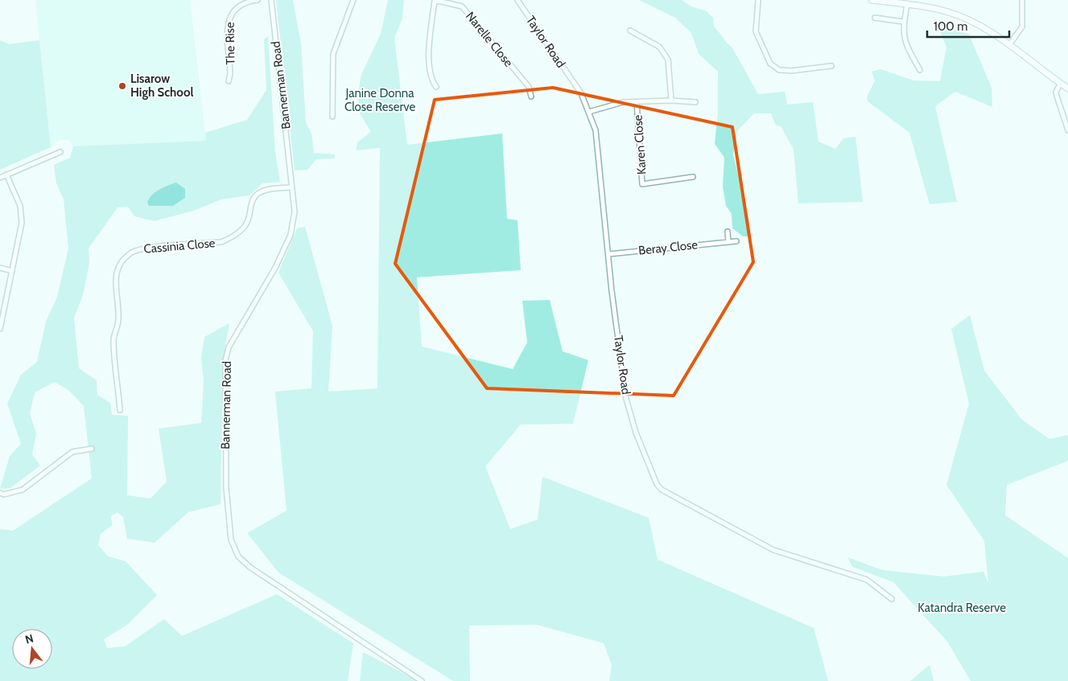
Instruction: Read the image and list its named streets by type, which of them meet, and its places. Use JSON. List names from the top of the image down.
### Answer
{
  "streets": {
    "street": [
      "Narelle Close",
      "Taylor Road",
      "The Rise",
      "Bannerman Road",
      "Karen Close",
      "Cassinia Close",
      "Beray Close"
    ]
  },
  "crossings": [
    ["Taylor Road", "Beray Close"],
    ["Bannerman Road", "Cassinia Close"]
  ],
  "parks": ["Janine Donna Close Reserve", "Katandra Reserve"],
  "places": ["Lisarow High School"],
  "scale_bar": "100 m",
  "north": "top"
}
